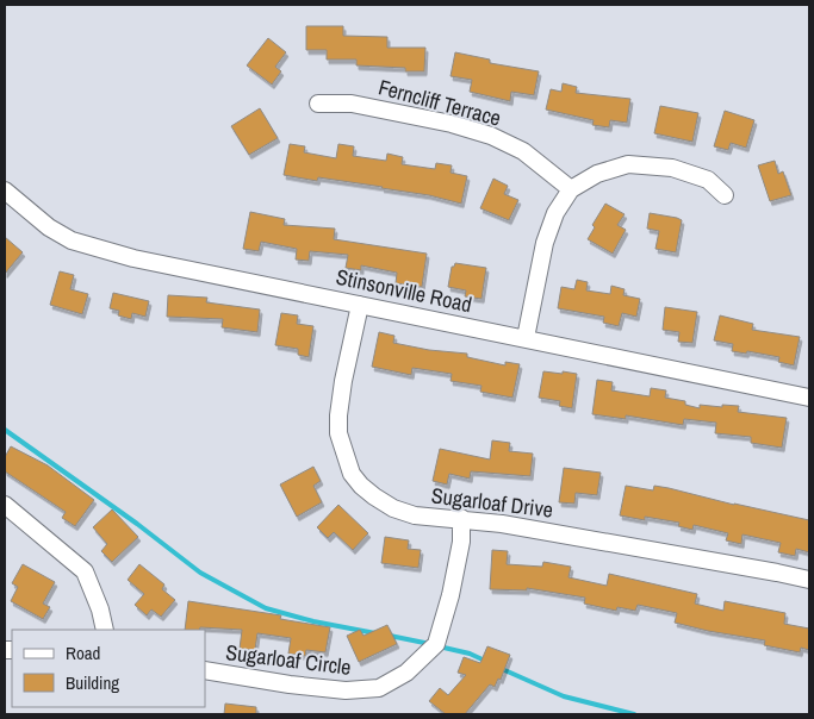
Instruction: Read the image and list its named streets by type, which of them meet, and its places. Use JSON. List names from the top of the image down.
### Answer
{
  "streets": {
    "street": [
      "Ferncliff Terrace",
      "Stinsonville Road",
      "Sugarloaf Drive",
      "Sugarloaf Circle"
    ]
  },
  "crossings": [
    ["Stinsonville Road", "Sugarloaf Drive"],
    ["Sugarloaf Drive", "Sugarloaf Circle"]
  ],
  "legend": ["Road", "Building"]
}
